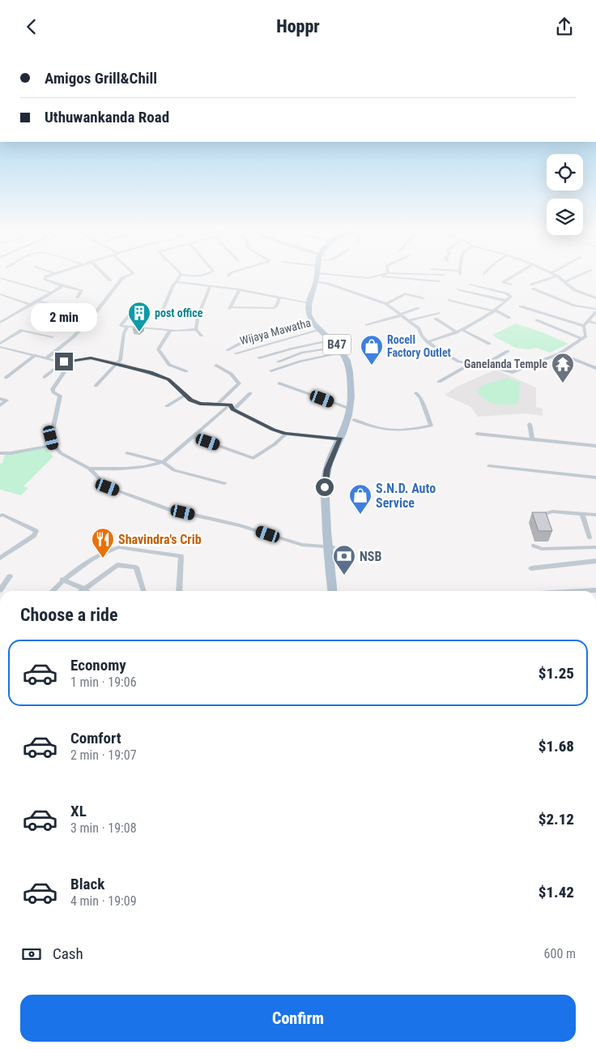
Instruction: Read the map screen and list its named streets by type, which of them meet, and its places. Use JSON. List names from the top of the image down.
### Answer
{
  "streets": {
    "main road": ["B47"],
    "street": ["Wijaya Mawatha"]
  },
  "crossings": [
    ["Wijaya Mawatha", "B47"]
  ],
  "places": {
    "building": ["post office"],
    "shop": ["Rocell Factory Outlet", "S.N.D. Auto Service"],
    "temple": ["Ganelanda Temple"],
    "restaurant": ["Shavindra's Crib"],
    "bank": ["NSB"]
  },
  "page": {
    "header": "Hoppr",
    "banner": ["Amigos Grill&Chill", "Uthuwankanda Road"],
    "bubble": "2 min",
    "heading": "Choose a ride",
    "list": [
      {
        "name": "Economy",
        "note": "1 min · 19:06",
        "value": "$1.25"
      },
      {
        "name": "Comfort",
        "note": "2 min · 19:07",
        "value": "$1.68"
      },
      {
        "name": "XL",
        "note": "3 min · 19:08",
        "value": "$2.12"
      },
      {
        "name": "Black",
        "note": "4 min · 19:09",
        "value": "$1.42"
      }
    ],
    "pay": ["Cash", "600 m"],
    "buttons": "Confirm"
  }
}
